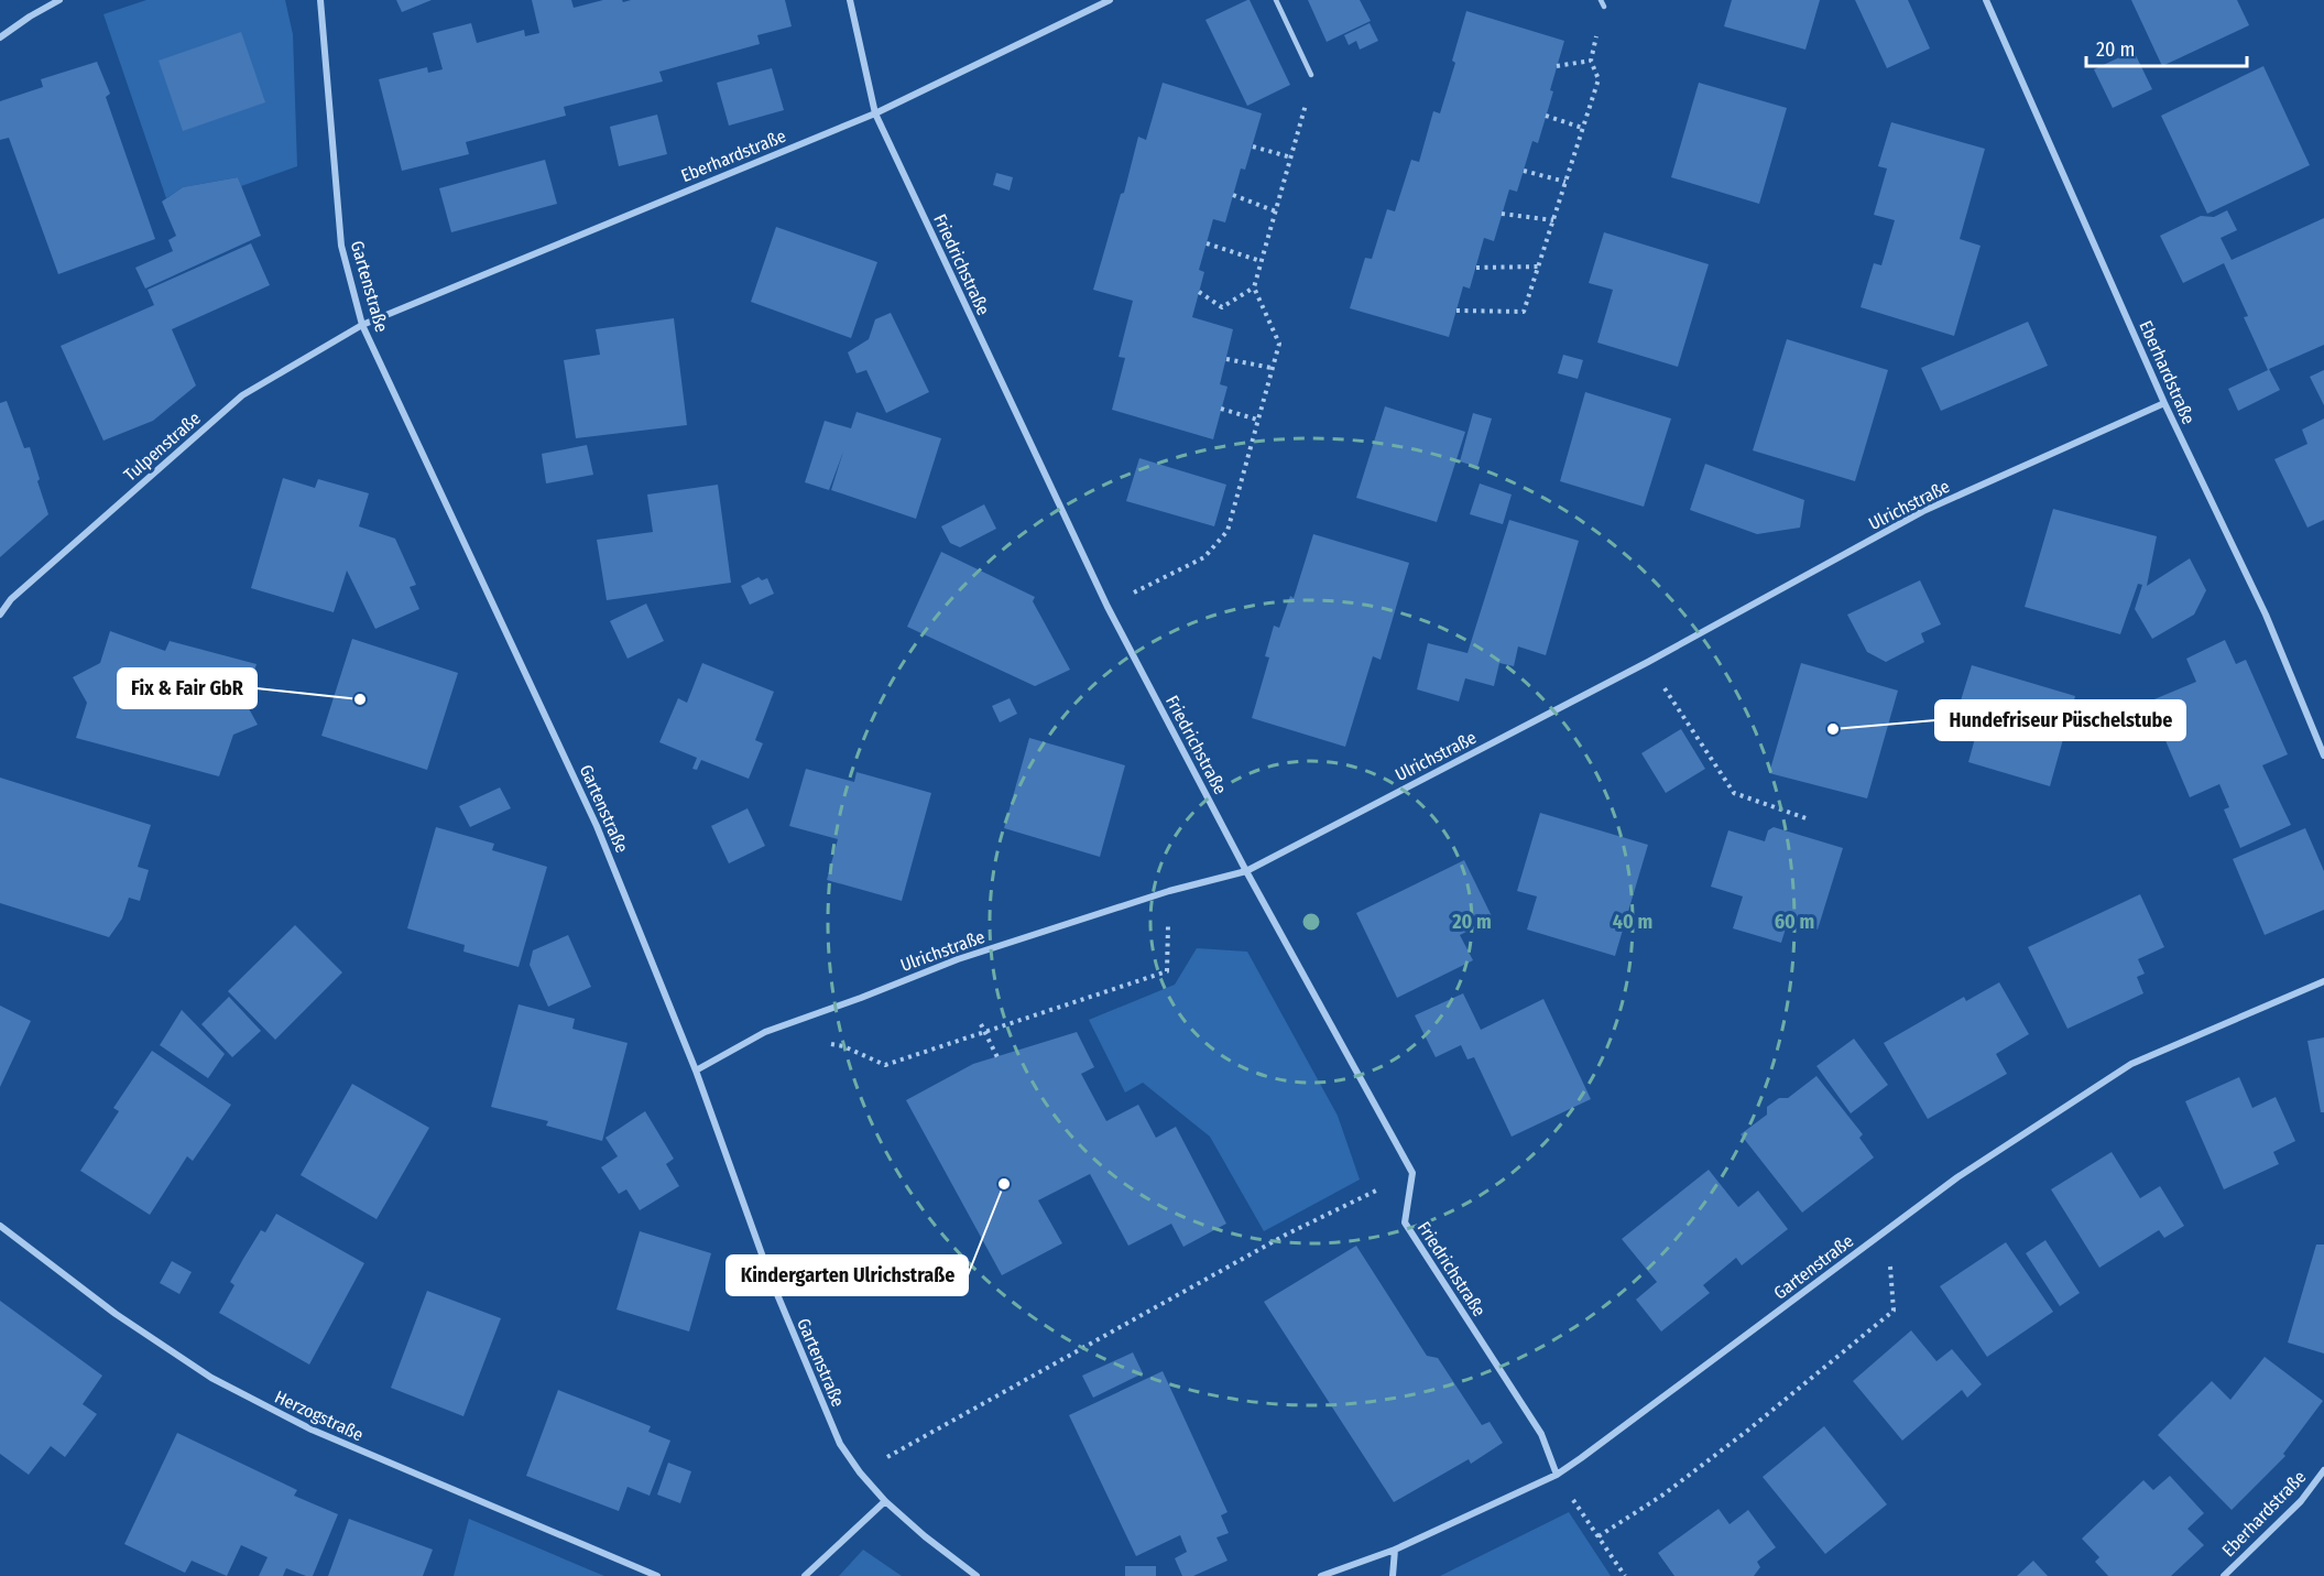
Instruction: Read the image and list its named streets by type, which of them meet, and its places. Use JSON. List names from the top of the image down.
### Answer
{
  "streets": {
    "street": [
      "Eberhardstraße",
      "Friedrichstraße",
      "Gartenstraße",
      "Tulpenstraße",
      "Ulrichstraße",
      "Herzogstraße"
    ]
  },
  "crossings": [
    ["Eberhardstraße", "Friedrichstraße"],
    ["Eberhardstraße", "Gartenstraße"],
    ["Eberhardstraße", "Tulpenstraße"],
    ["Eberhardstraße", "Ulrichstraße"],
    ["Friedrichstraße", "Gartenstraße"],
    ["Friedrichstraße", "Ulrichstraße"],
    ["Gartenstraße", "Tulpenstraße"],
    ["Gartenstraße", "Ulrichstraße"]
  ],
  "places": ["Fix & Fair GbR", "Hundefriseur Püschelstube", "Kindergarten Ulrichstraße"],
  "scale_bar": "20 m",
  "rings": ["20 m", "40 m", "60 m"]
}
